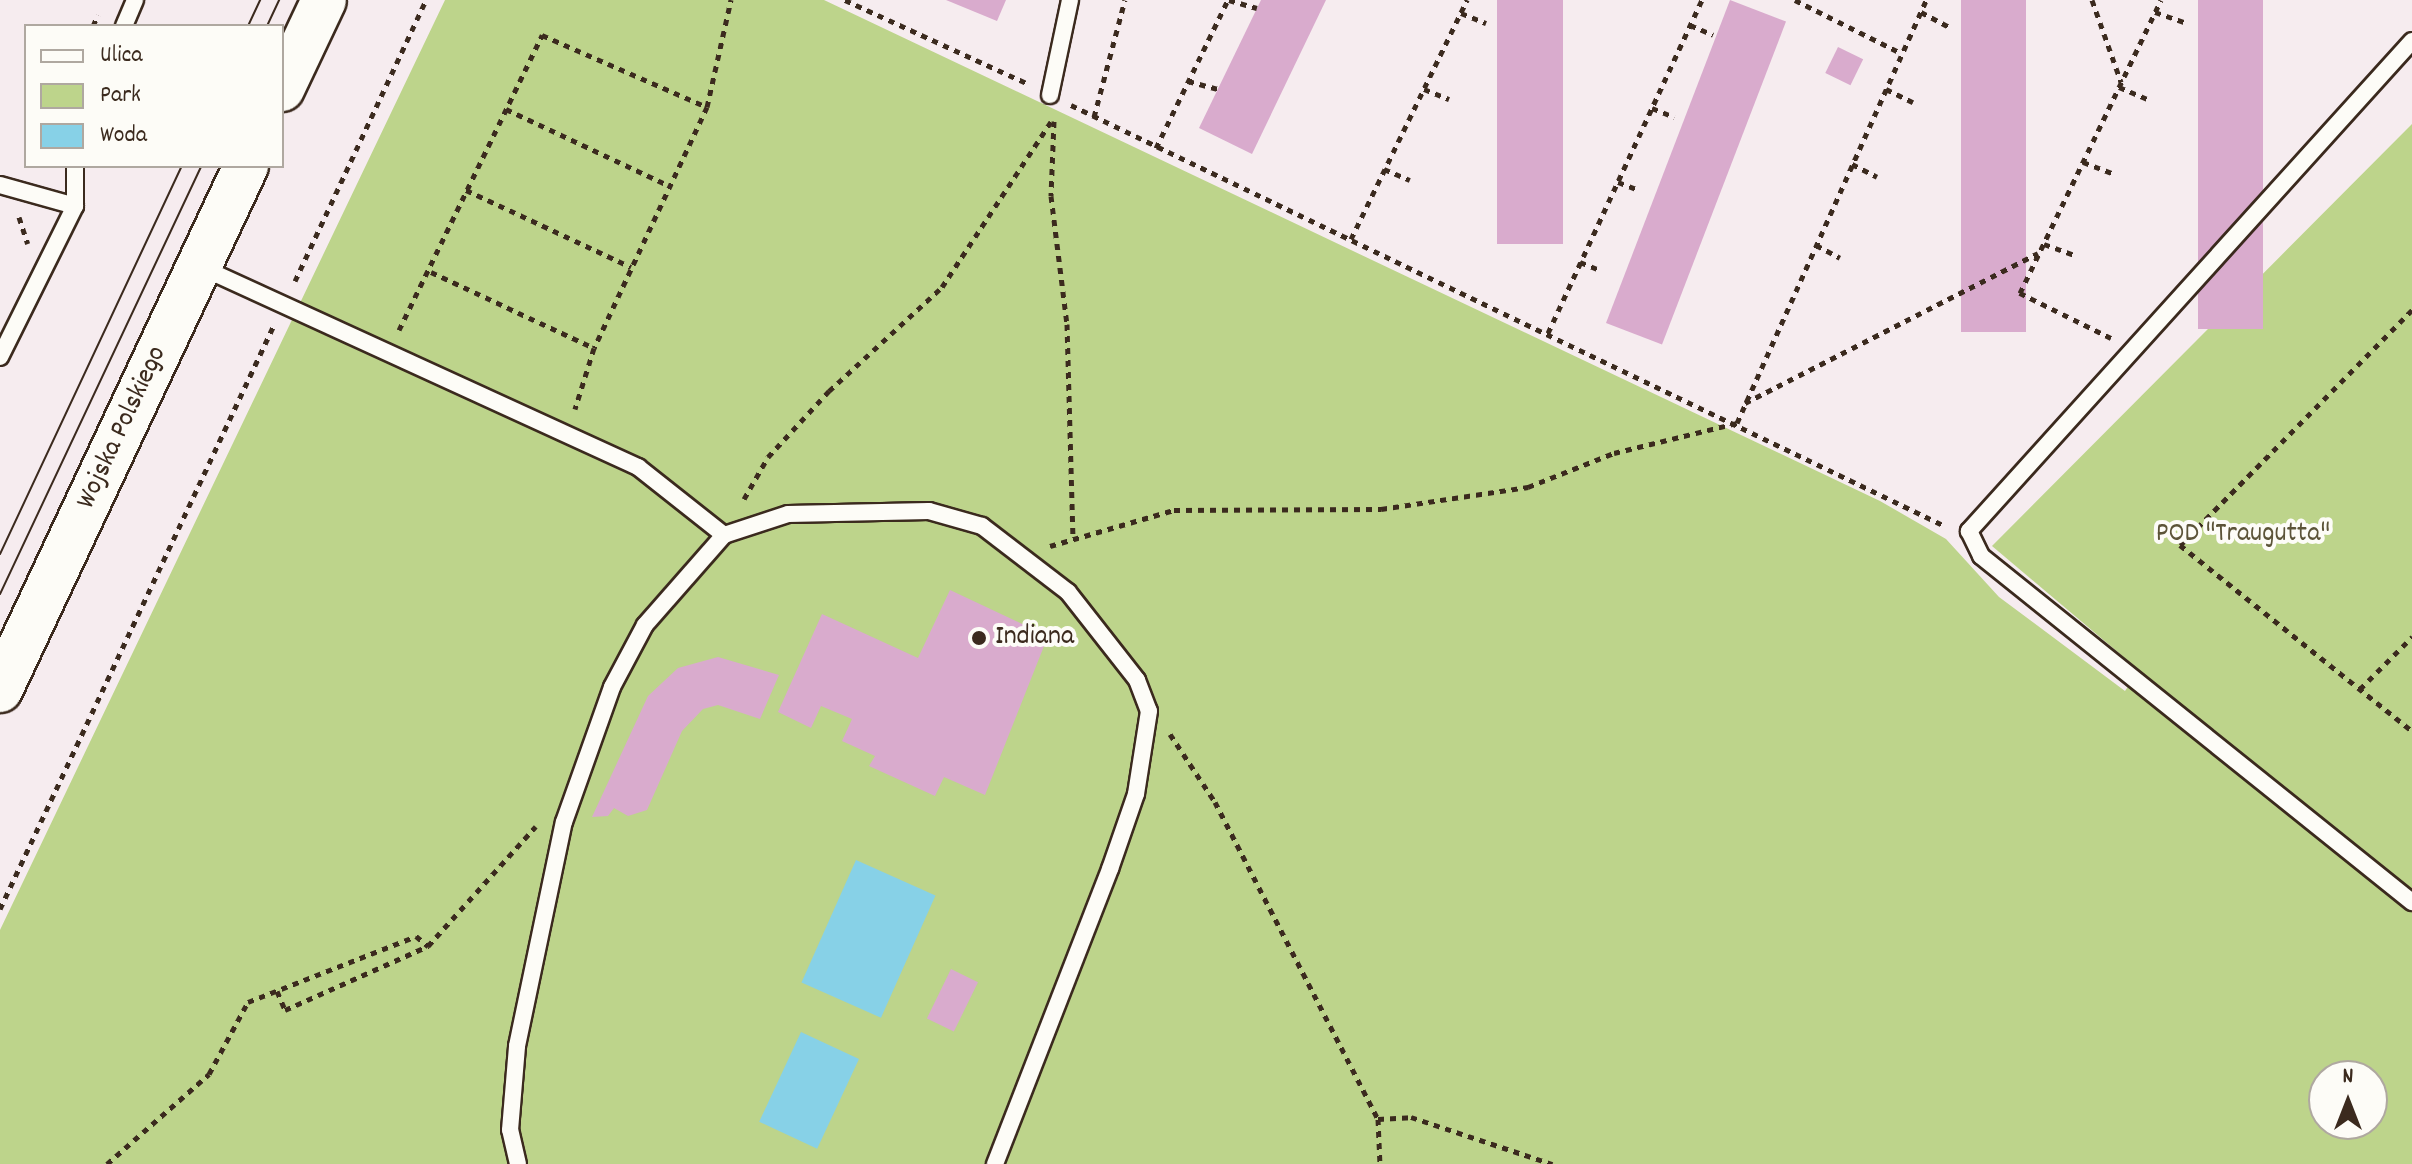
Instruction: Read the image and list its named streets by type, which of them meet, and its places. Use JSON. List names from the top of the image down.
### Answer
{
  "streets": {
    "main road": ["Wojska Polskiego"]
  },
  "parks": ["POD \"Traugutta\""],
  "places": ["Indiana"],
  "legend": ["Ulica", "Park", "Woda"],
  "north": "top"
}
